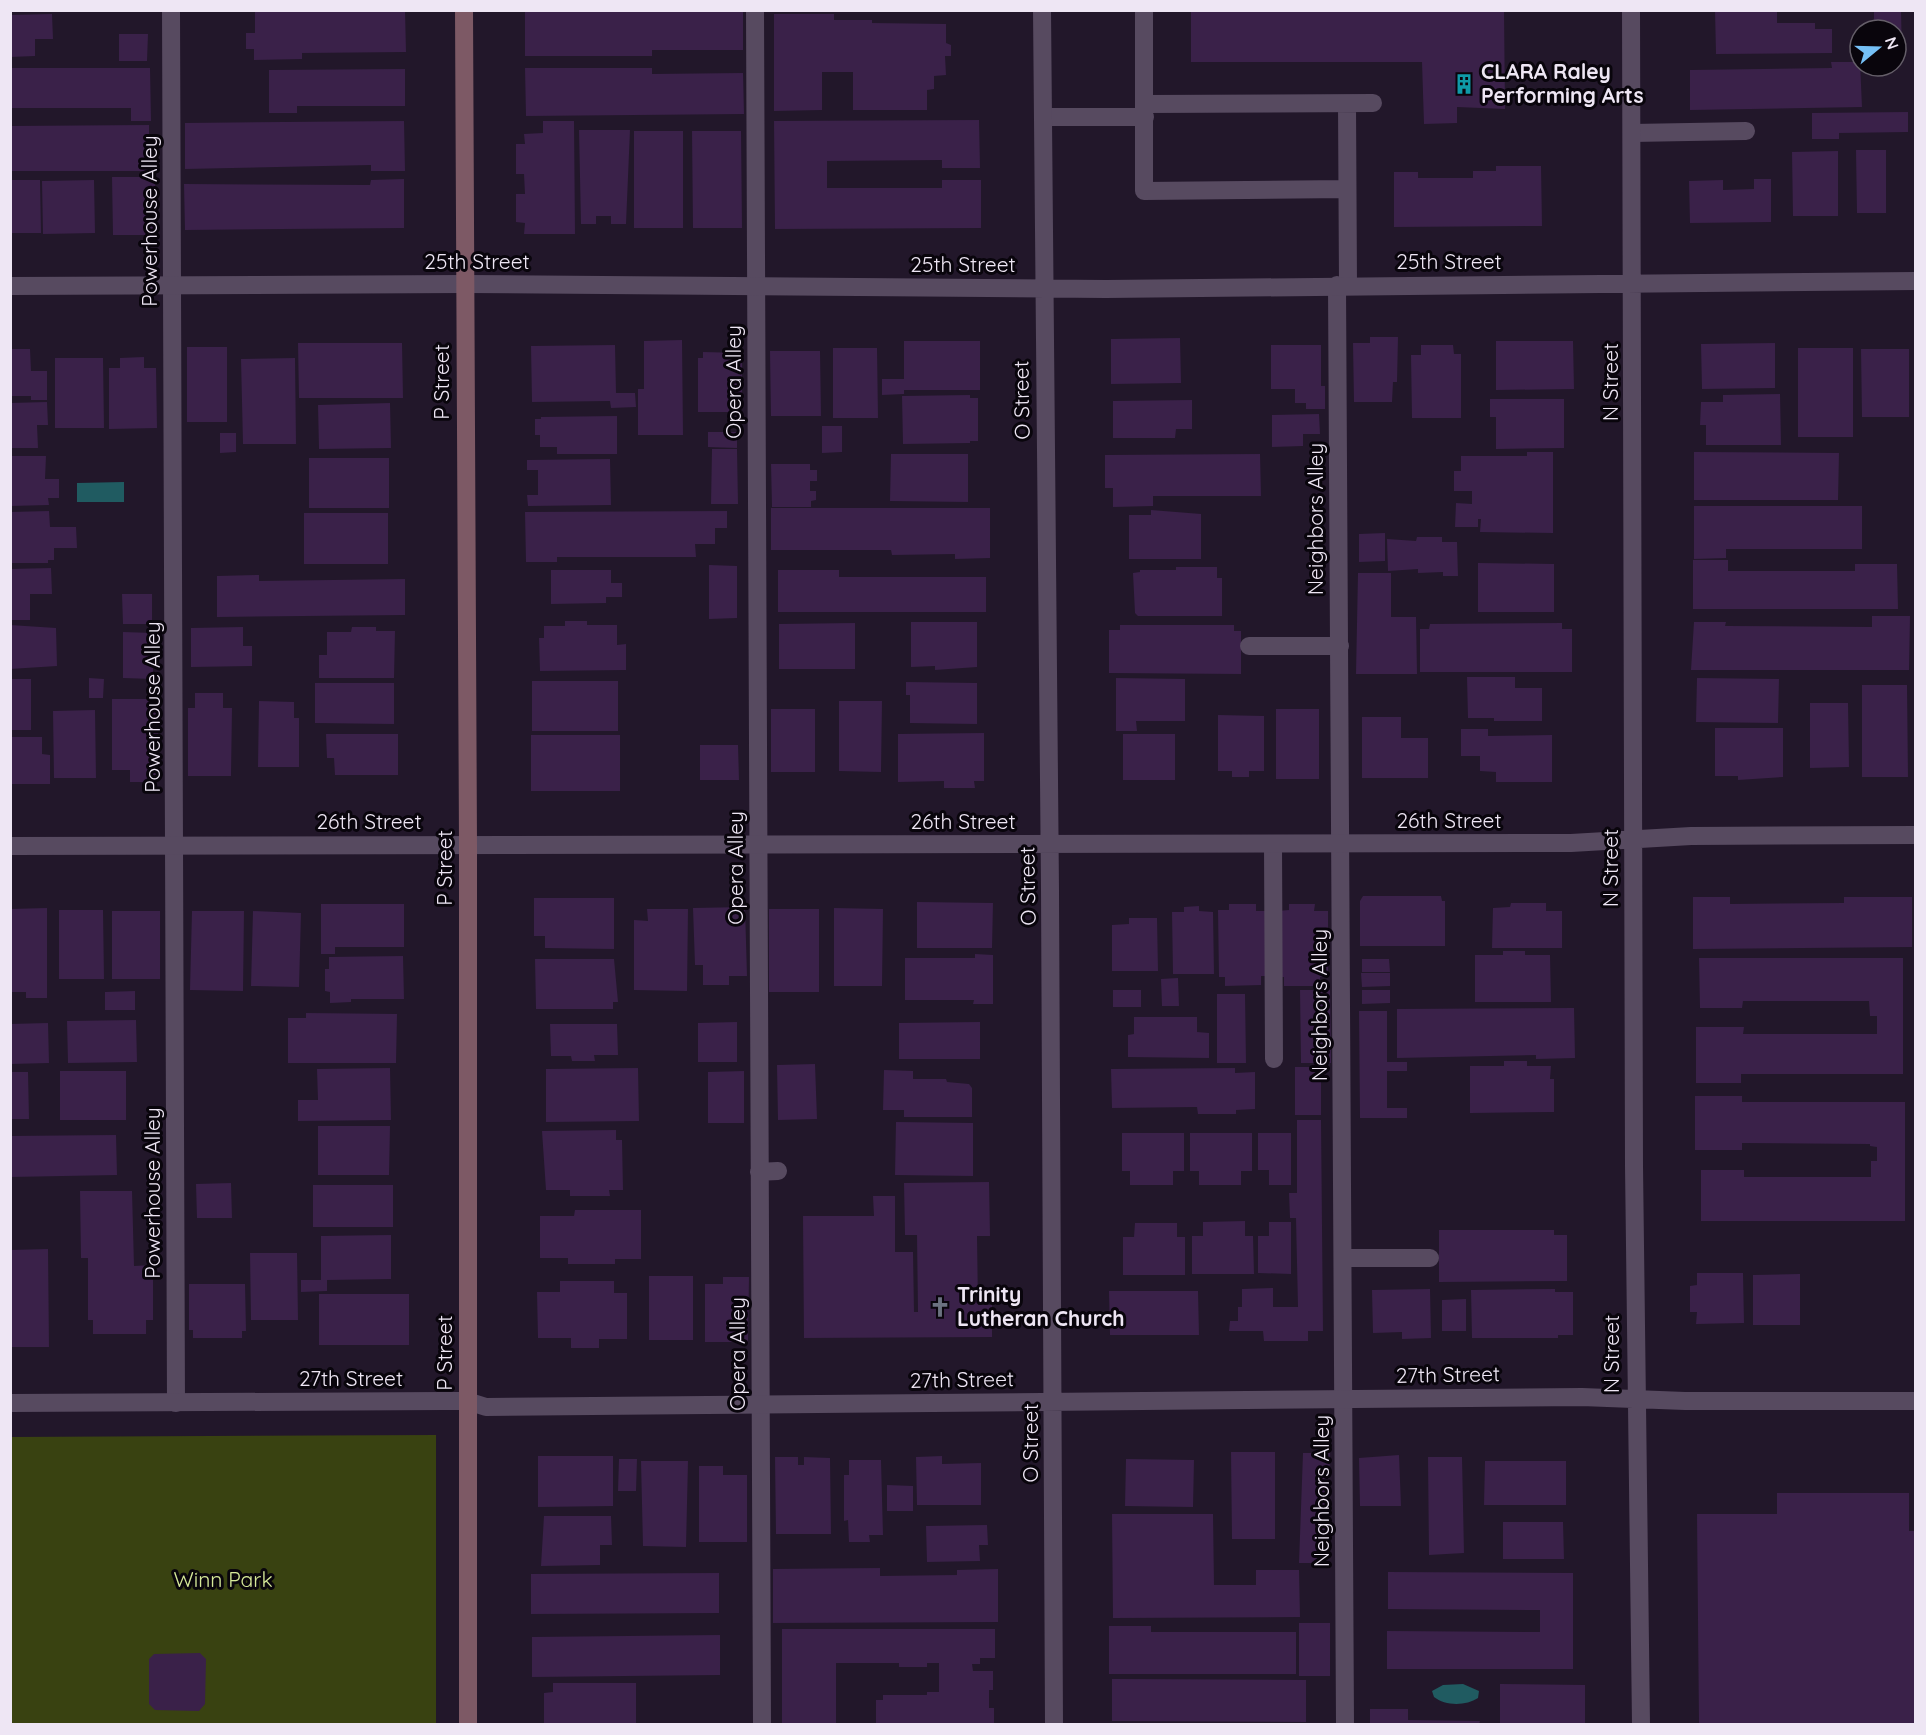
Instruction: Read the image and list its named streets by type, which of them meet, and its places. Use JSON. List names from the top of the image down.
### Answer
{
  "streets": {
    "main road": ["P Street"],
    "street": [
      "Powerhouse Alley",
      "25th Street",
      "Opera Alley",
      "N Street",
      "O Street",
      "Neighbors Alley",
      "26th Street",
      "27th Street"
    ]
  },
  "crossings": [
    ["Powerhouse Alley", "25th Street"],
    ["Powerhouse Alley", "26th Street"],
    ["Powerhouse Alley", "27th Street"],
    ["25th Street", "P Street"],
    ["25th Street", "Opera Alley"],
    ["25th Street", "N Street"],
    ["25th Street", "O Street"],
    ["25th Street", "Neighbors Alley"],
    ["P Street", "26th Street"],
    ["P Street", "27th Street"],
    ["Opera Alley", "26th Street"],
    ["Opera Alley", "27th Street"],
    ["N Street", "26th Street"],
    ["N Street", "27th Street"],
    ["O Street", "26th Street"],
    ["O Street", "27th Street"],
    ["Neighbors Alley", "26th Street"],
    ["Neighbors Alley", "27th Street"]
  ],
  "parks": ["Winn Park"],
  "places": {
    "building": ["CLARA Raley Performing Arts"],
    "church": ["Trinity Lutheran Church"]
  },
  "north": "right"
}
